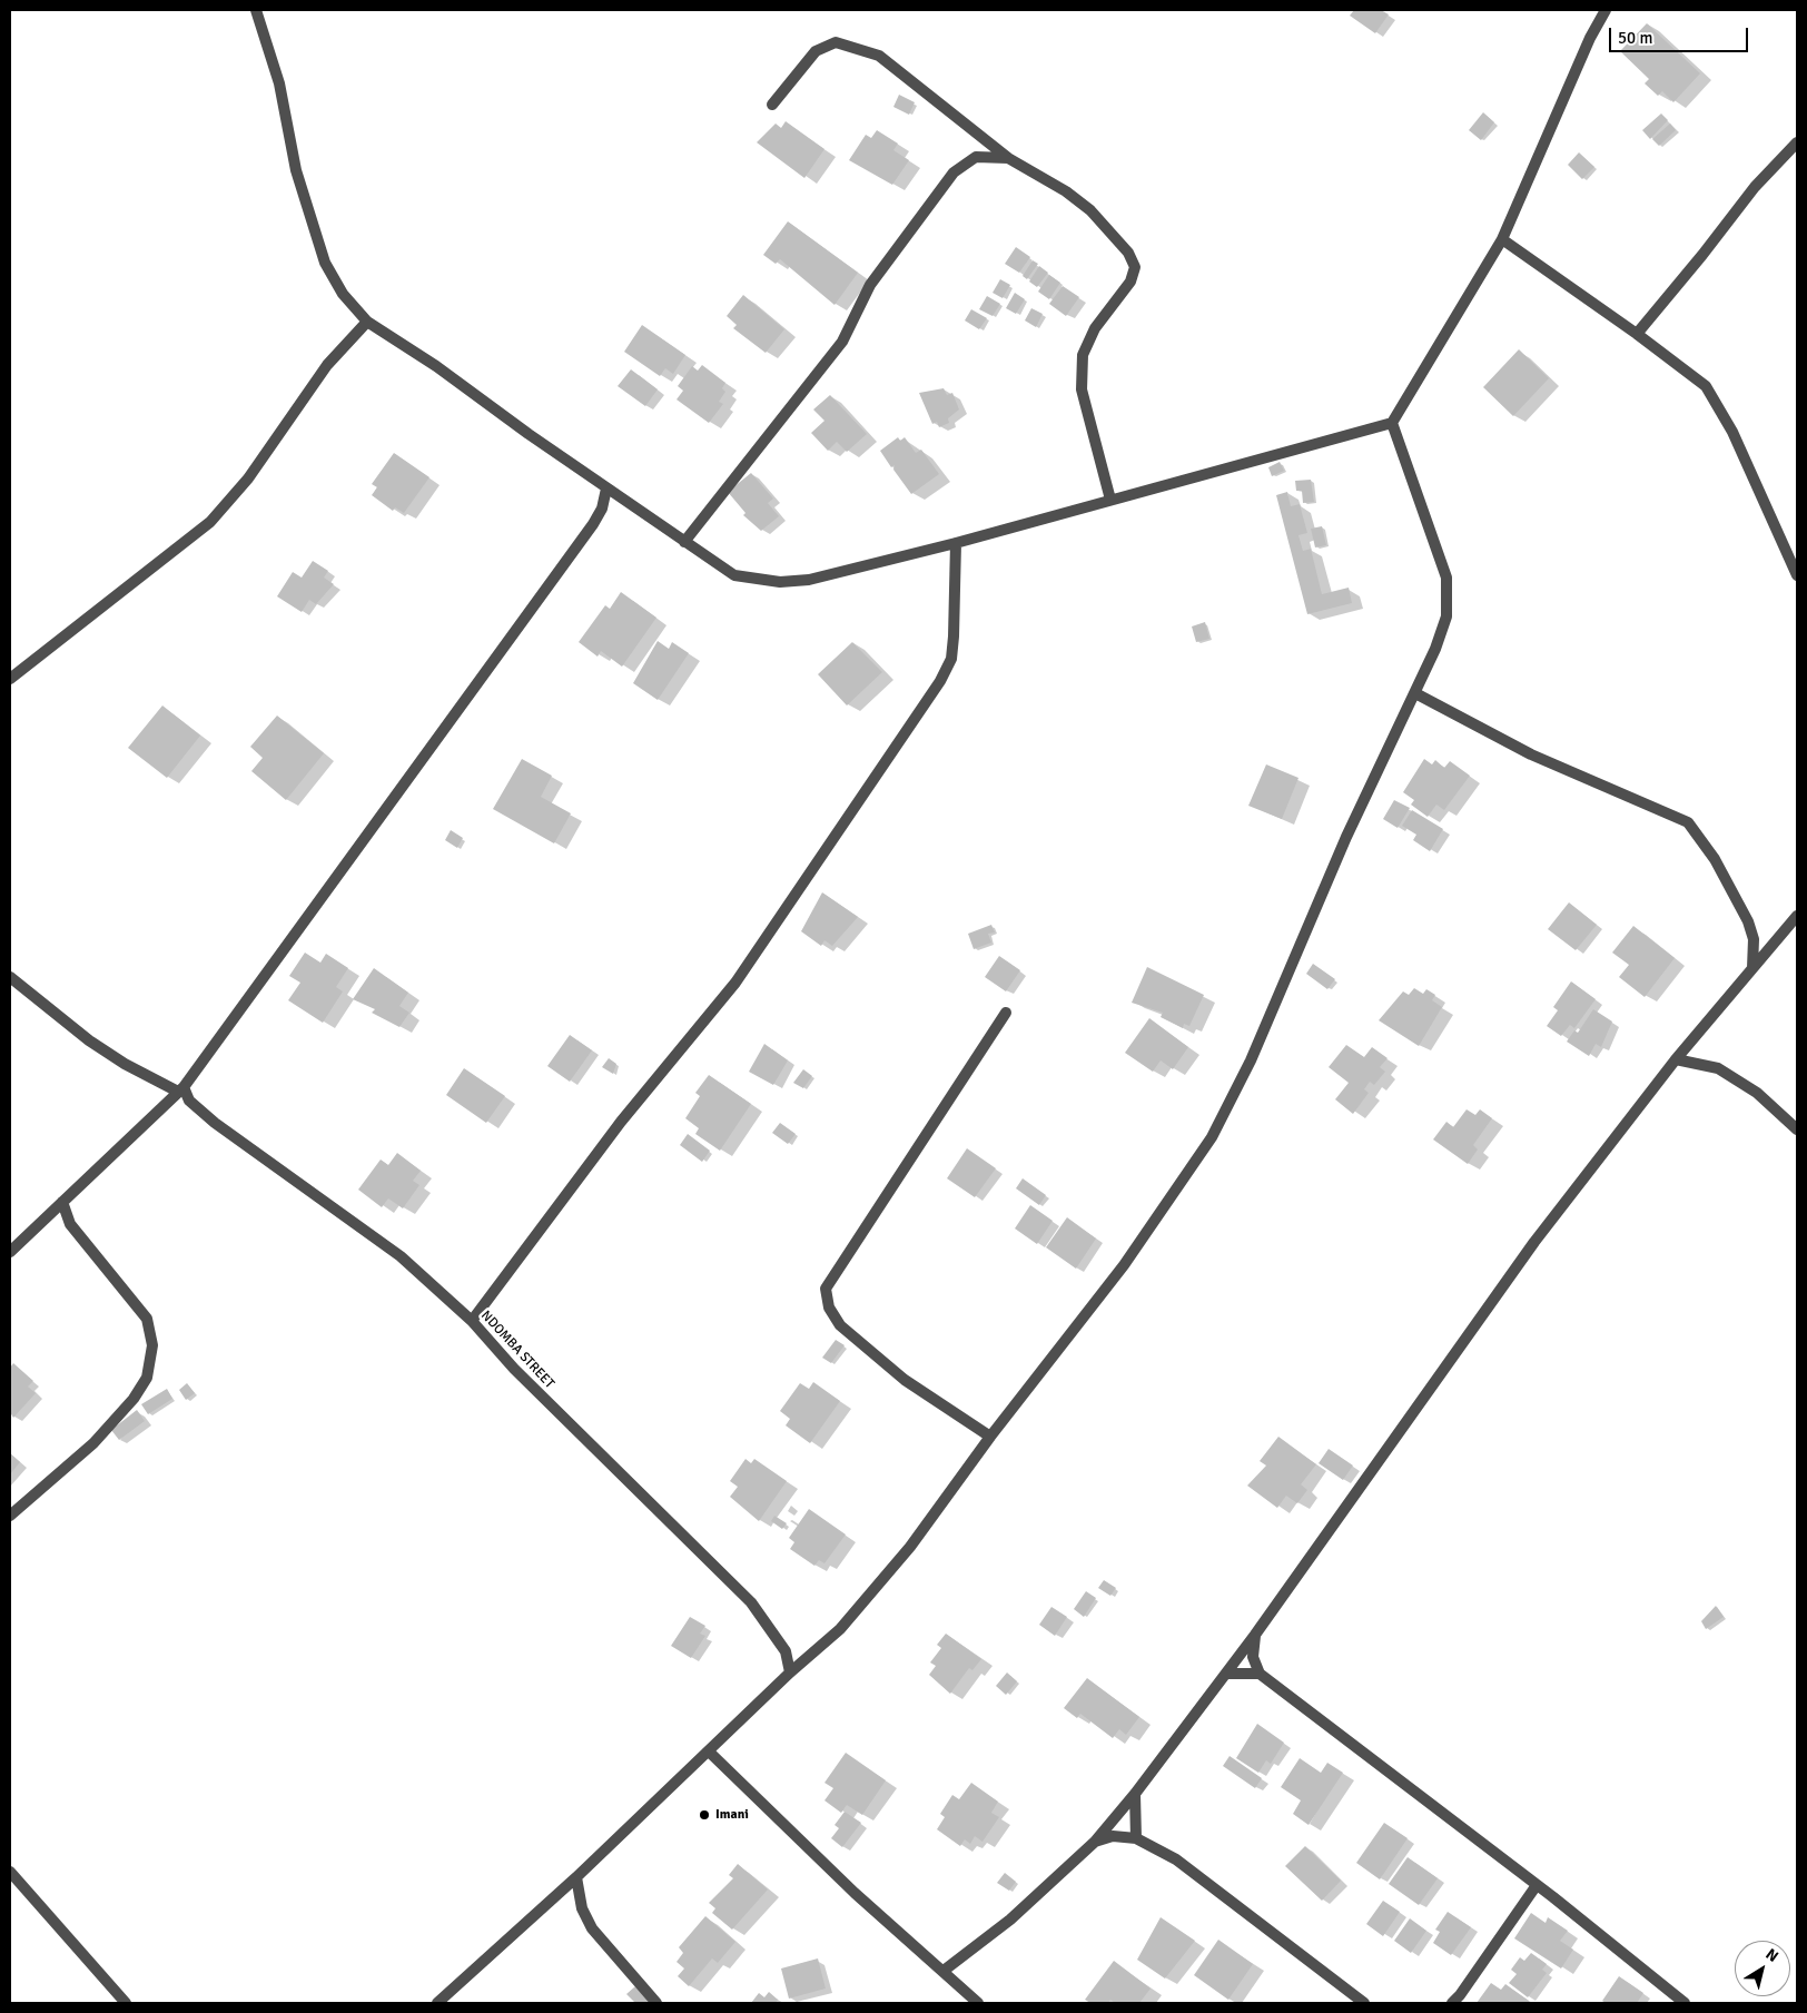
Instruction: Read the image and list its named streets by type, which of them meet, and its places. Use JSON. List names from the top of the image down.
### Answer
{
  "streets": {
    "street": ["NDOMBA STREET"]
  },
  "places": ["Imani"],
  "scale_bar": "50 m",
  "north": "top right"
}
